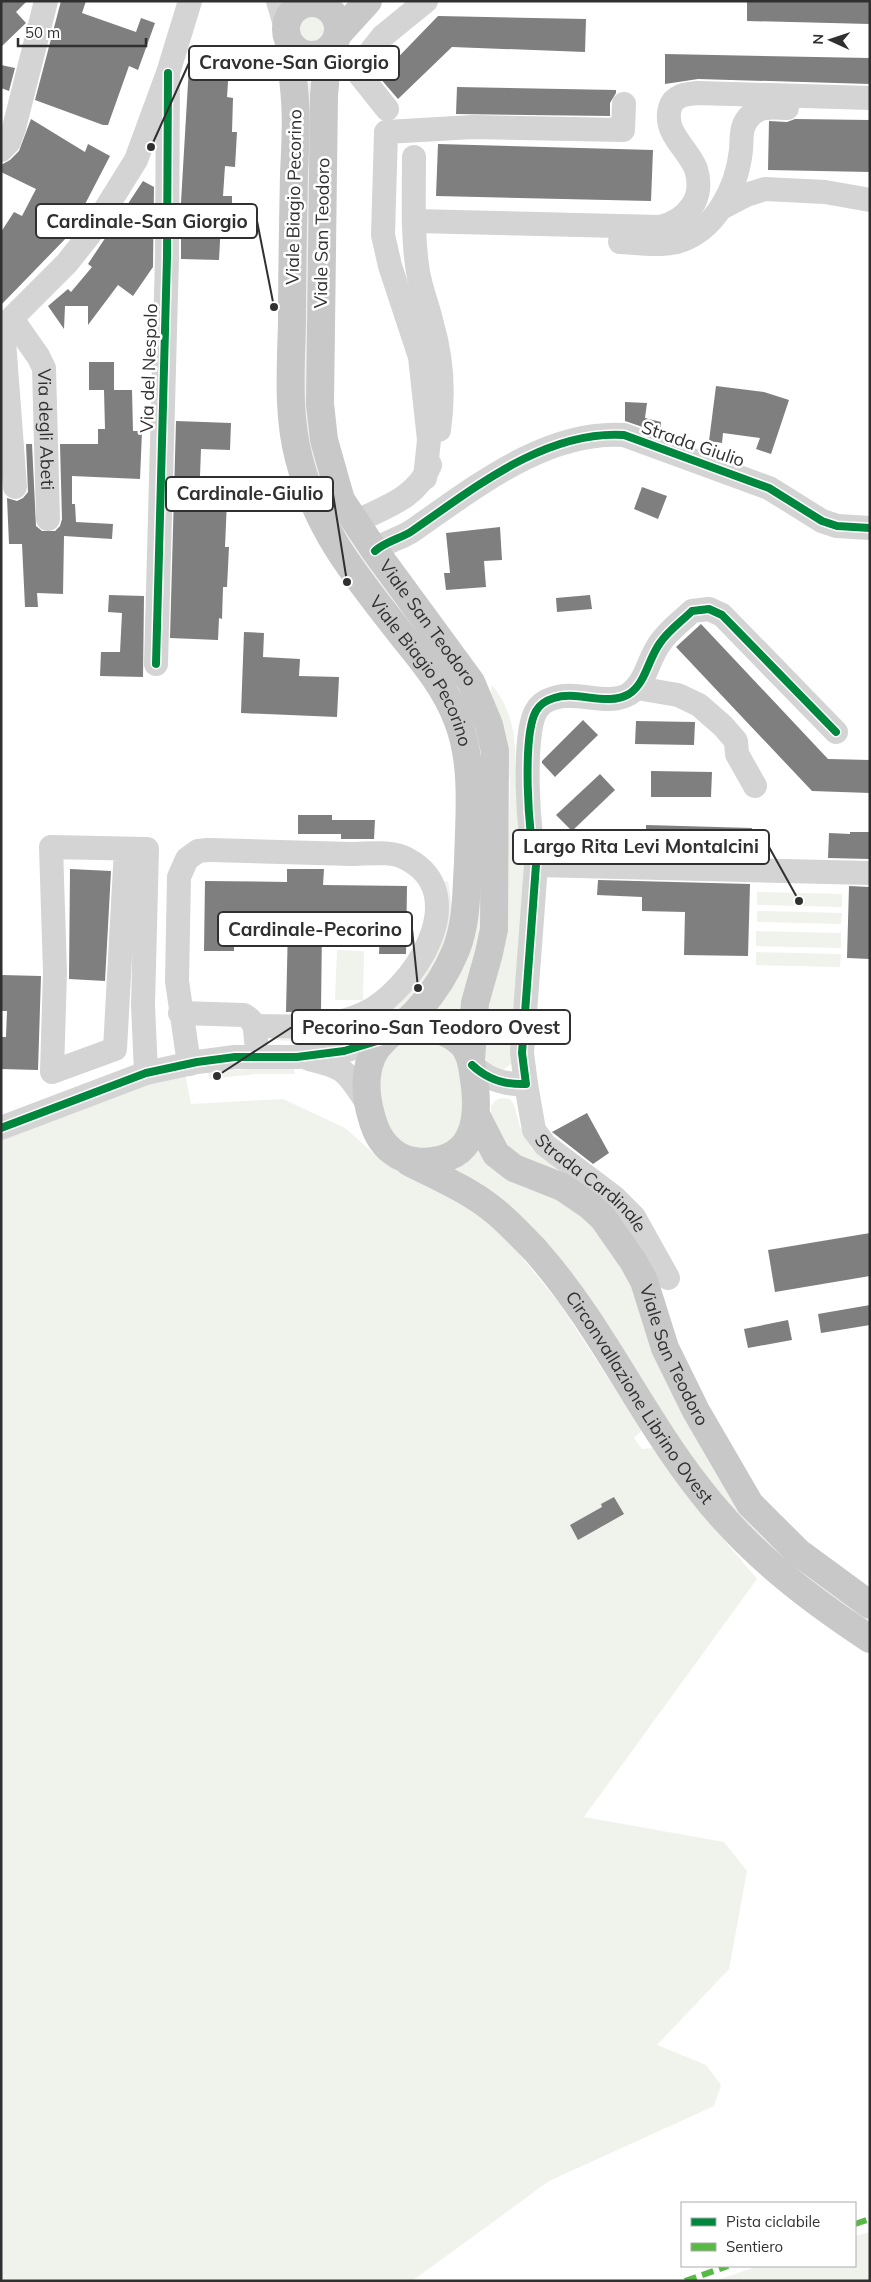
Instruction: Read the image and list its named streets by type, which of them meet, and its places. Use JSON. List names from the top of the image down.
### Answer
{
  "streets": {
    "main road": ["Viale Biagio Pecorino", "Viale San Teodoro", "Circonvallazione Librino Ovest"],
    "street": [
      "Via del Nespolo",
      "Via degli Abeti",
      "Strada Giulio",
      "Strada Cardinale"
    ]
  },
  "crossings": [
    ["Viale Biagio Pecorino", "Viale San Teodoro"],
    ["Viale Biagio Pecorino", "Circonvallazione Librino Ovest"],
    ["Viale San Teodoro", "Strada Giulio"],
    ["Viale San Teodoro", "Circonvallazione Librino Ovest"]
  ],
  "places": [
    "Cravone-San Giorgio",
    "Cardinale-San Giorgio",
    "Cardinale-Giulio",
    "Largo Rita Levi Montalcini",
    "Cardinale-Pecorino",
    "Pecorino-San Teodoro Ovest"
  ],
  "legend": ["Pista ciclabile", "Sentiero"],
  "scale_bar": "50 m",
  "north": "left"
}
